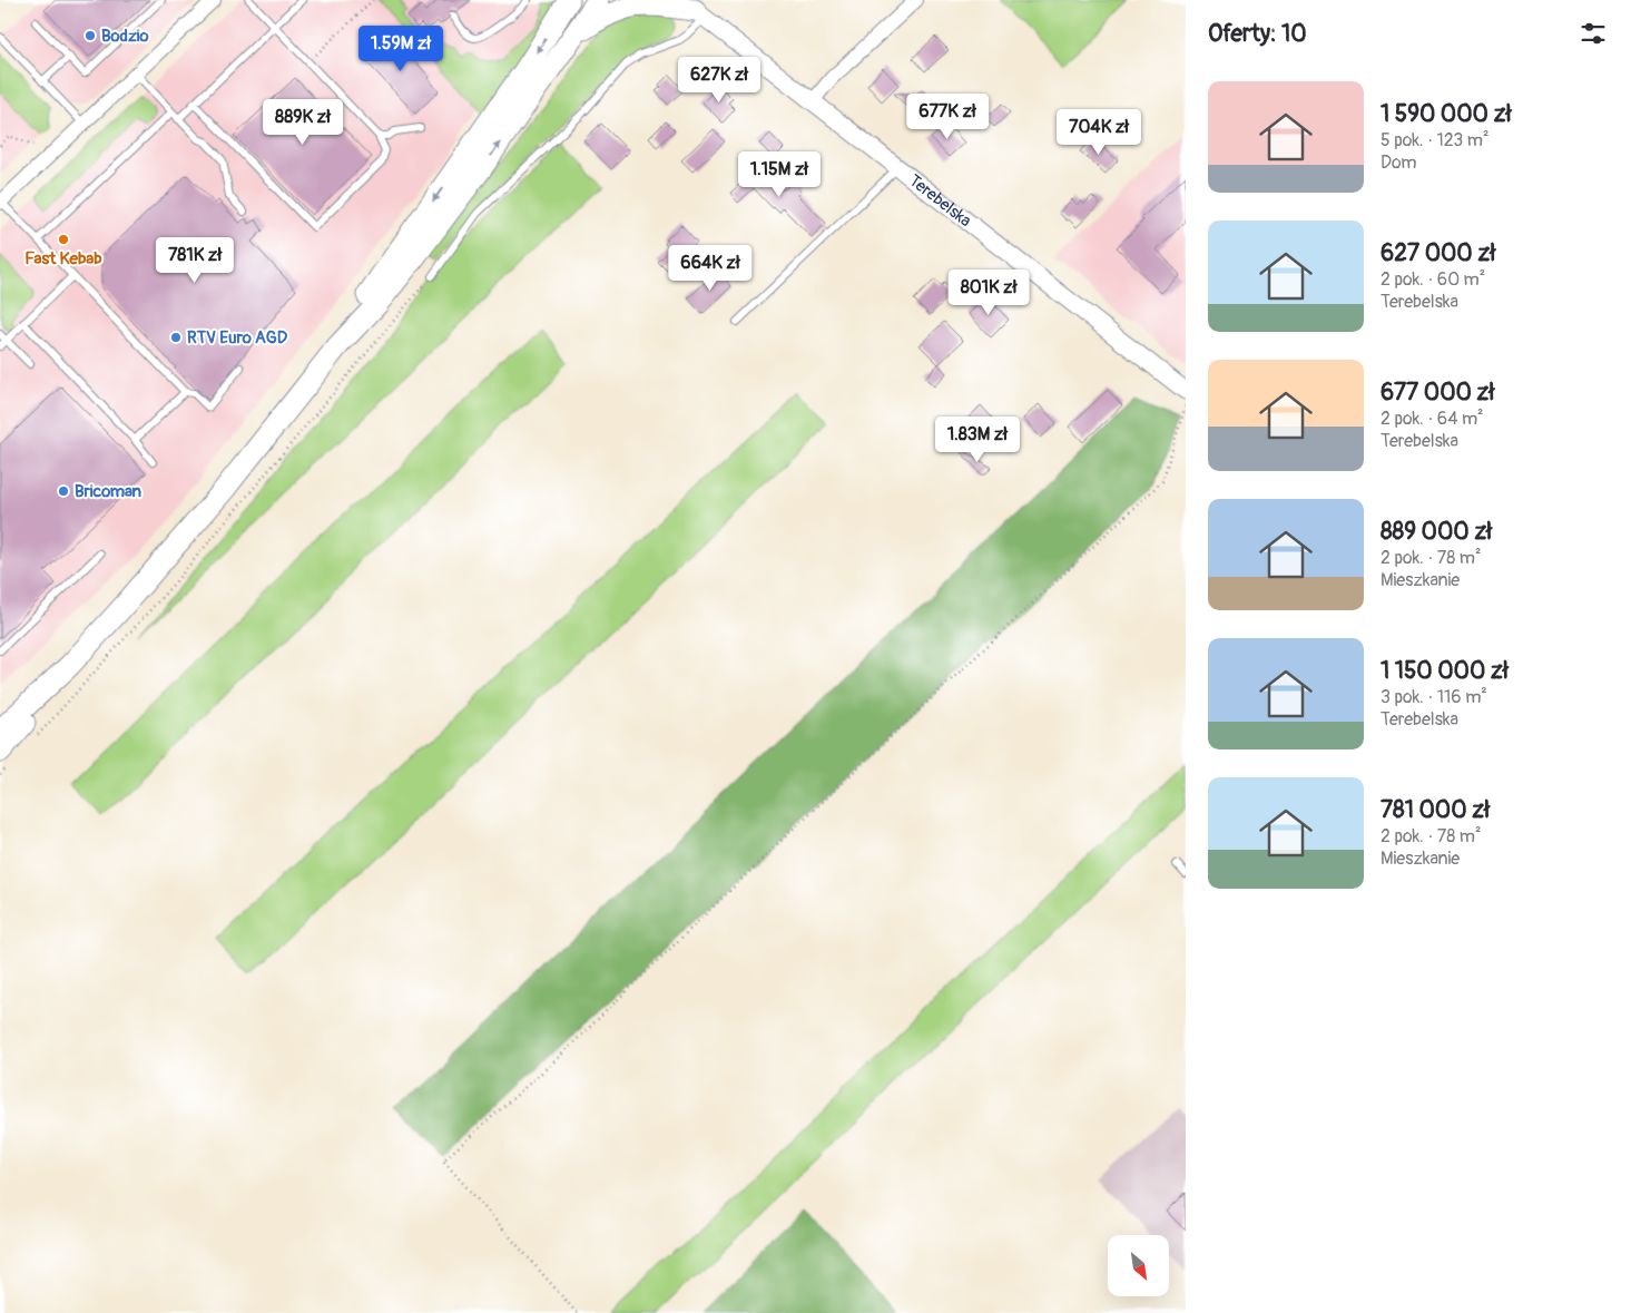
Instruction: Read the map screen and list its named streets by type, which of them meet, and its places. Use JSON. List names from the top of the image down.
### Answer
{
  "streets": {
    "street": ["Terebelska"]
  },
  "places": [
    "Bodzio",
    "Fast Kebab",
    "RTV Euro AGD",
    "Bricoman"
  ],
  "north": "bottom right",
  "page": {
    "heading": "Oferty: 10",
    "price": [
      "1.59M zł",
      "627K zł",
      "677K zł",
      "889K zł",
      "704K zł",
      "1.15M zł",
      "781K zł",
      "664K zł",
      "801K zł",
      "1.83M zł"
    ],
    "list": [
      {
        "name": "1 590 000 zł",
        "note": "5 pok. · 123 m² · Dom"
      },
      {
        "name": "627 000 zł",
        "note": "2 pok. · 60 m² · Terebelska"
      },
      {
        "name": "677 000 zł",
        "note": "2 pok. · 64 m² · Terebelska"
      },
      {
        "name": "889 000 zł",
        "note": "2 pok. · 78 m² · Mieszkanie"
      },
      {
        "name": "1 150 000 zł",
        "note": "3 pok. · 116 m² · Terebelska"
      },
      {
        "name": "781 000 zł",
        "note": "2 pok. · 78 m² · Mieszkanie"
      }
    ]
  }
}
